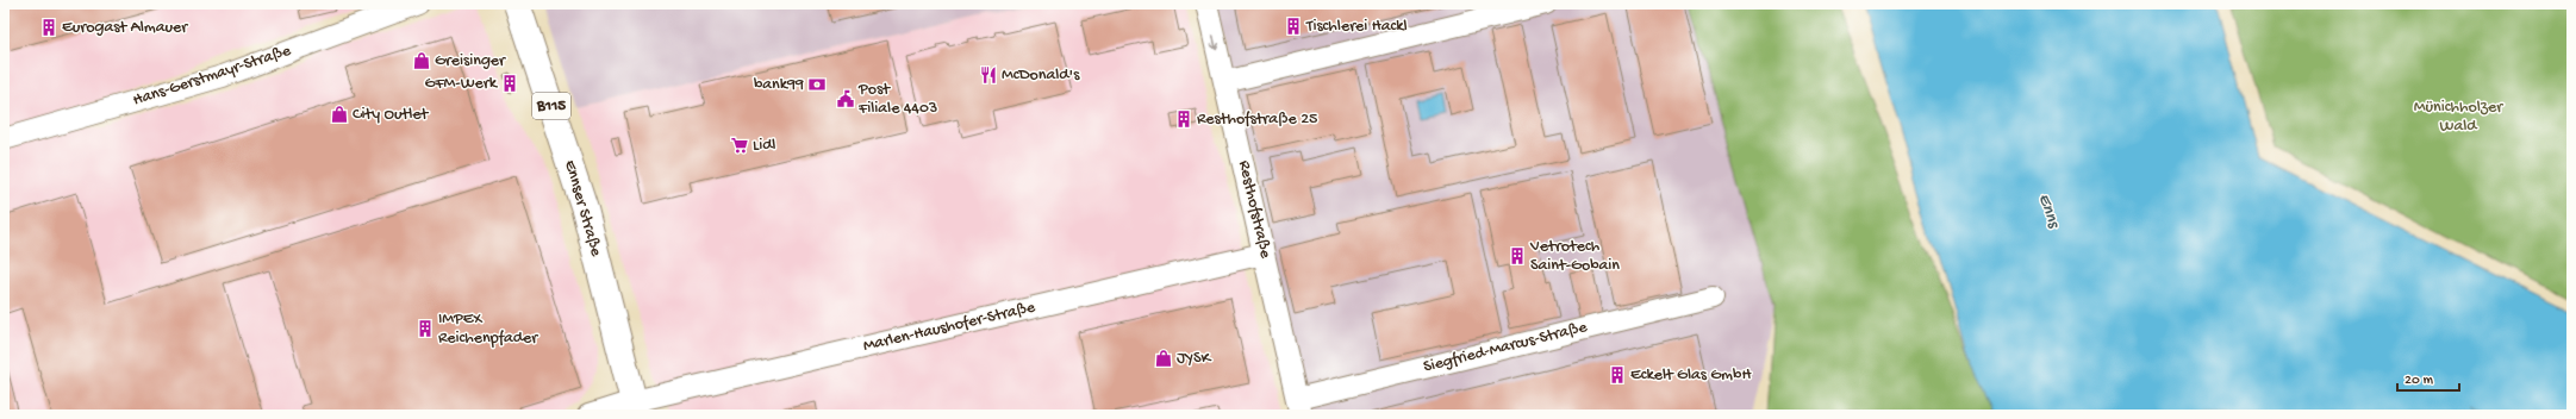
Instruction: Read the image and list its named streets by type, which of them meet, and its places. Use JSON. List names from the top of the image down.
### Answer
{
  "streets": {
    "main road": ["B115", "Ennser Straße"],
    "street": [
      "Hans-Gerstmayr-Straße",
      "Resthofstraße",
      "Marlen-Haushofer-Straße",
      "Siegfried-Marcus-Straße"
    ]
  },
  "crossings": [
    ["Ennser Straße", "Marlen-Haushofer-Straße"],
    ["Resthofstraße", "Marlen-Haushofer-Straße"],
    ["Resthofstraße", "Siegfried-Marcus-Straße"]
  ],
  "water": ["Enns"],
  "parks": ["Münichholzer Wald"],
  "places": {
    "building": [
      "Tischlerei Hackl",
      "Eurogast Almauer",
      "GFM-Werk",
      "Resthofstraße 25",
      "Vetrotech Saint-Gobain",
      "IMPEX Reichenpfader",
      "Eckelt Glas GmbH"
    ],
    "shop": ["Greisinger", "City Outlet", "JYSK"],
    "restaurant": ["McDonald's"],
    "bank": ["bank99"],
    "public building": ["Post Filiale 4403"],
    "supermarket": ["Lidl"]
  },
  "scale_bar": "20 m"
}
